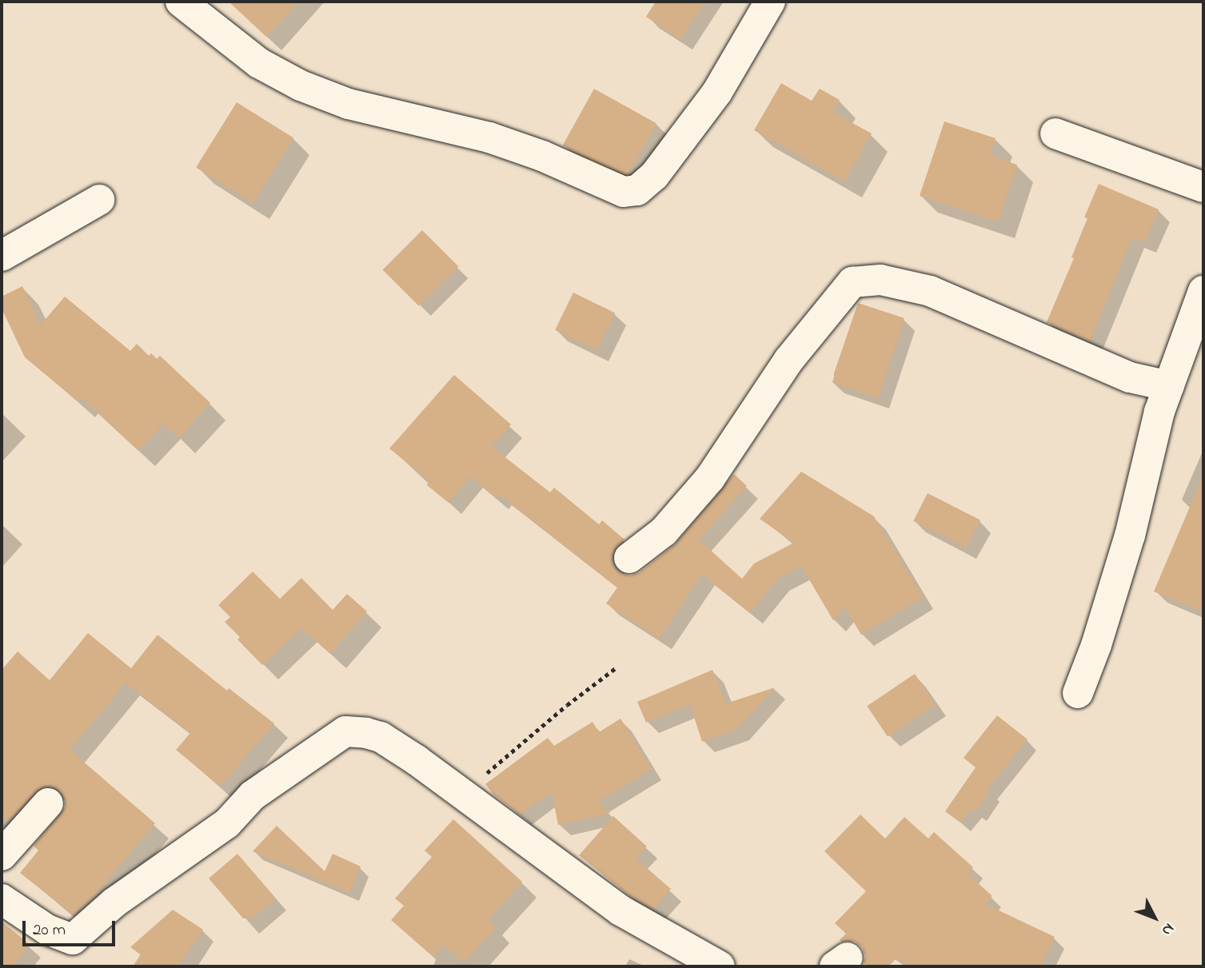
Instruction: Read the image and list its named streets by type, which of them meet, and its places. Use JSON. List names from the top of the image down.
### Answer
{
  "scale_bar": "20 m",
  "north": "bottom right"
}
